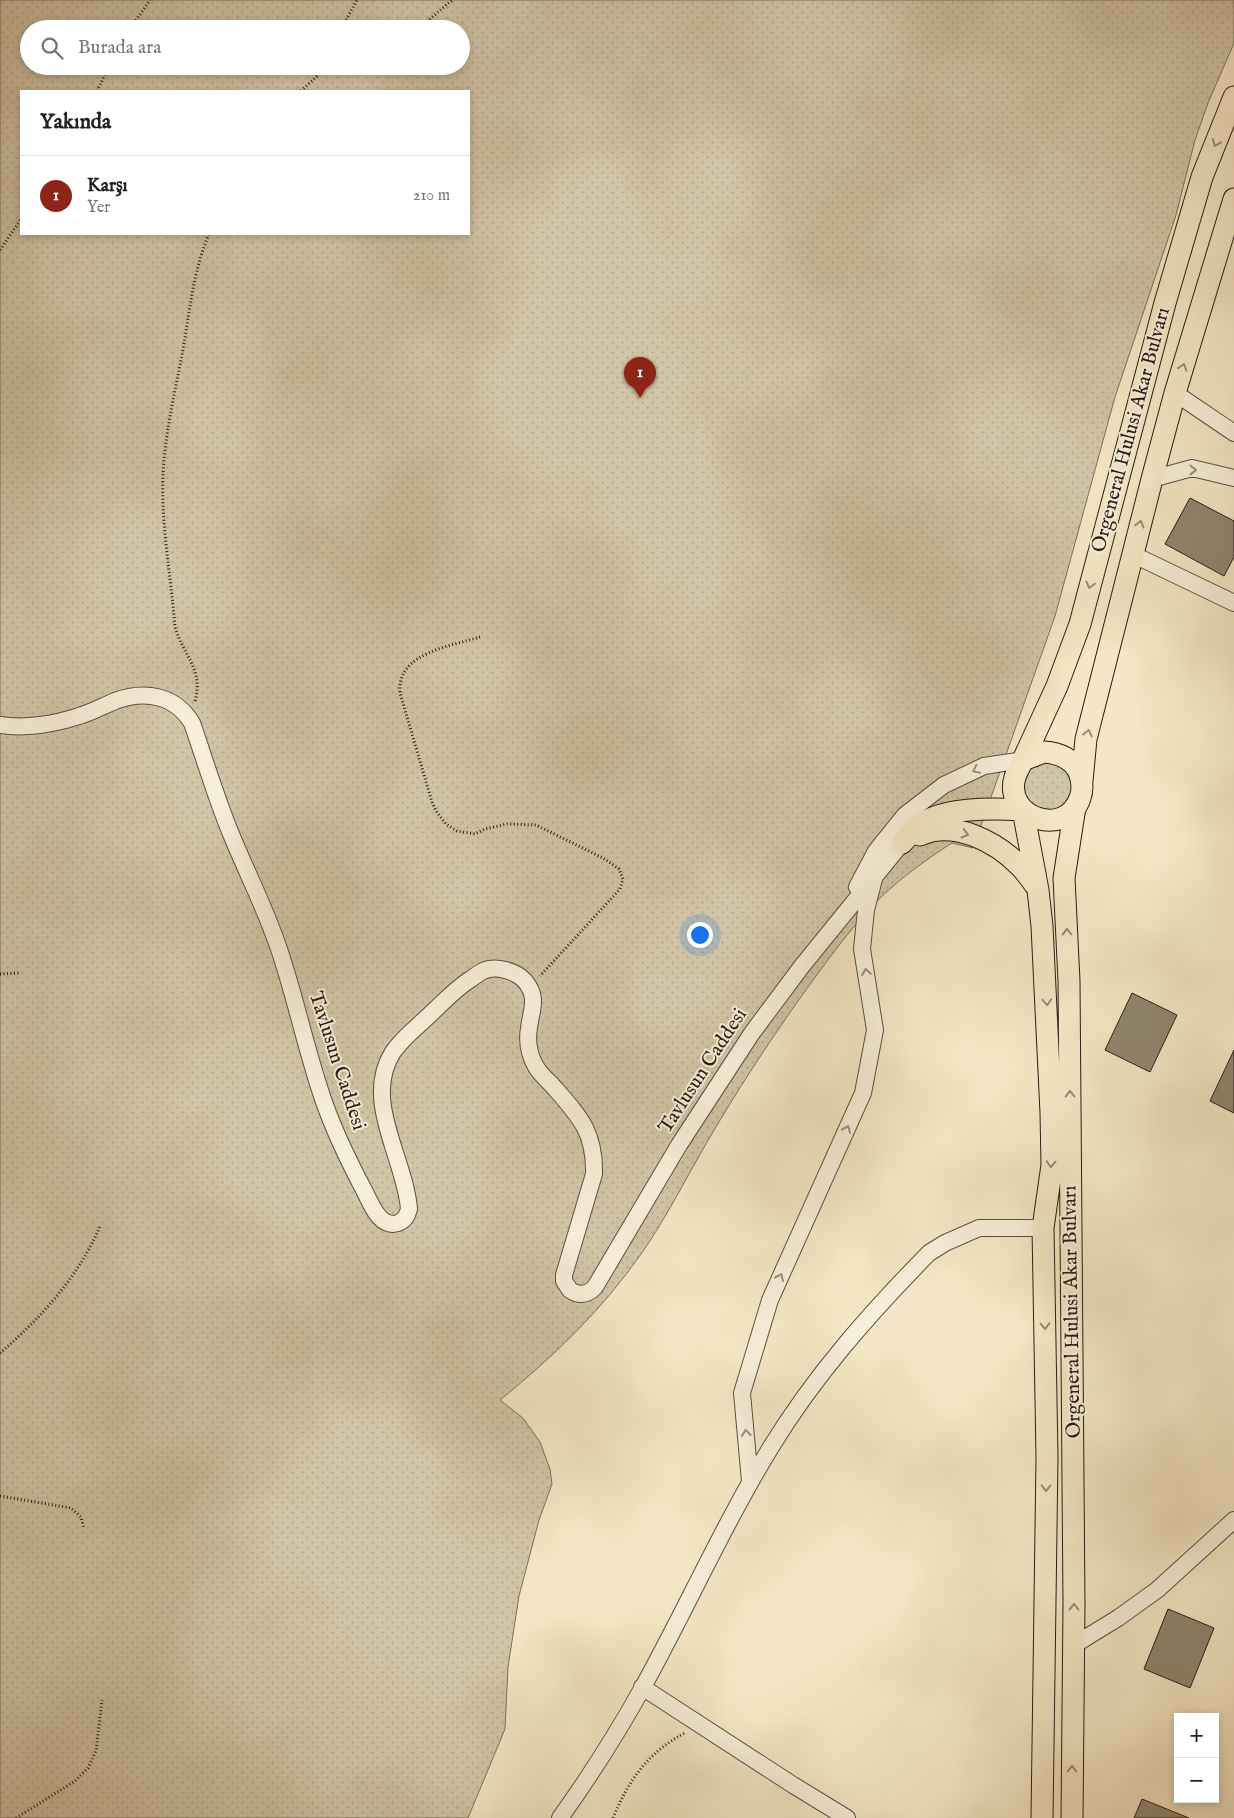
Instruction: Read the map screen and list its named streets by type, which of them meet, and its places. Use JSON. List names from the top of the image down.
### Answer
{
  "streets": {
    "main road": ["Orgeneral Hulusi Akar Bulvarı"],
    "street": ["Tavlusun Caddesi"]
  },
  "crossings": [
    ["Orgeneral Hulusi Akar Bulvarı", "Tavlusun Caddesi"]
  ],
  "page": {
    "search": "Burada ara",
    "heading": "Yakında",
    "list": [
      {
        "mark": "1",
        "name": "Karşı",
        "note": "Yer",
        "value": "210 m"
      }
    ],
    "pins": "1",
    "map_buttons": ["+", "−"]
  }
}
